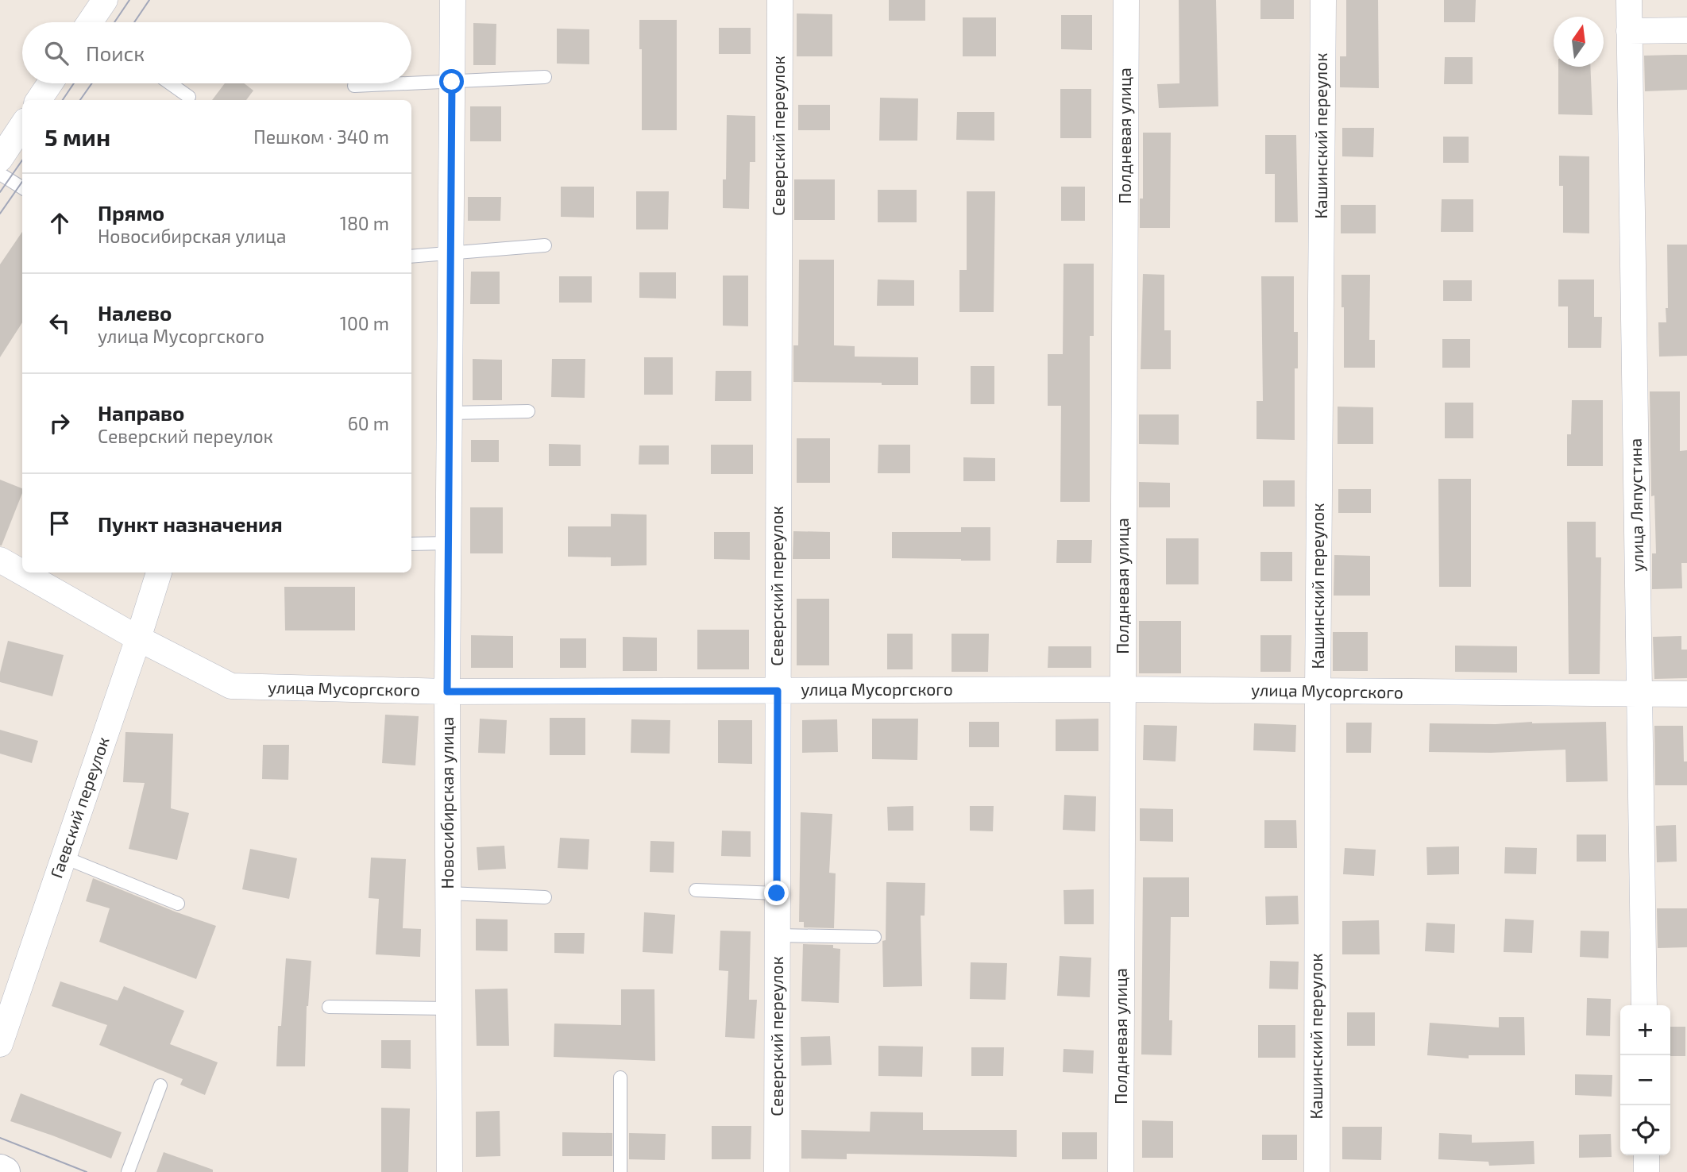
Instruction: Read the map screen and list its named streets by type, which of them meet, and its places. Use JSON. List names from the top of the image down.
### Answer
{
  "streets": {
    "street": [
      "Северский переулок",
      "Полдневая улица",
      "Кашинский переулок",
      "улица Ляпустина",
      "улица Мусоргского",
      "Новосибирская улица",
      "Гаевский переулок"
    ]
  },
  "crossings": [
    ["Северский переулок", "улица Мусоргского"],
    ["Полдневая улица", "улица Мусоргского"],
    ["Кашинский переулок", "улица Мусоргского"],
    ["улица Ляпустина", "улица Мусоргского"],
    ["улица Мусоргского", "Новосибирская улица"],
    ["улица Мусоргского", "Гаевский переулок"]
  ],
  "north": "top",
  "page": {
    "search": "Поиск",
    "heading": ["5 мин", "Пешком · 340 m"],
    "list": [
      ["Прямо", "Новосибирская улица", "180 m"],
      ["Налево", "улица Мусоргского", "100 m"],
      ["Направо", "Северский переулок", "60 m"],
      "Пункт назначения"
    ],
    "map_buttons": ["+", "−"]
  }
}
